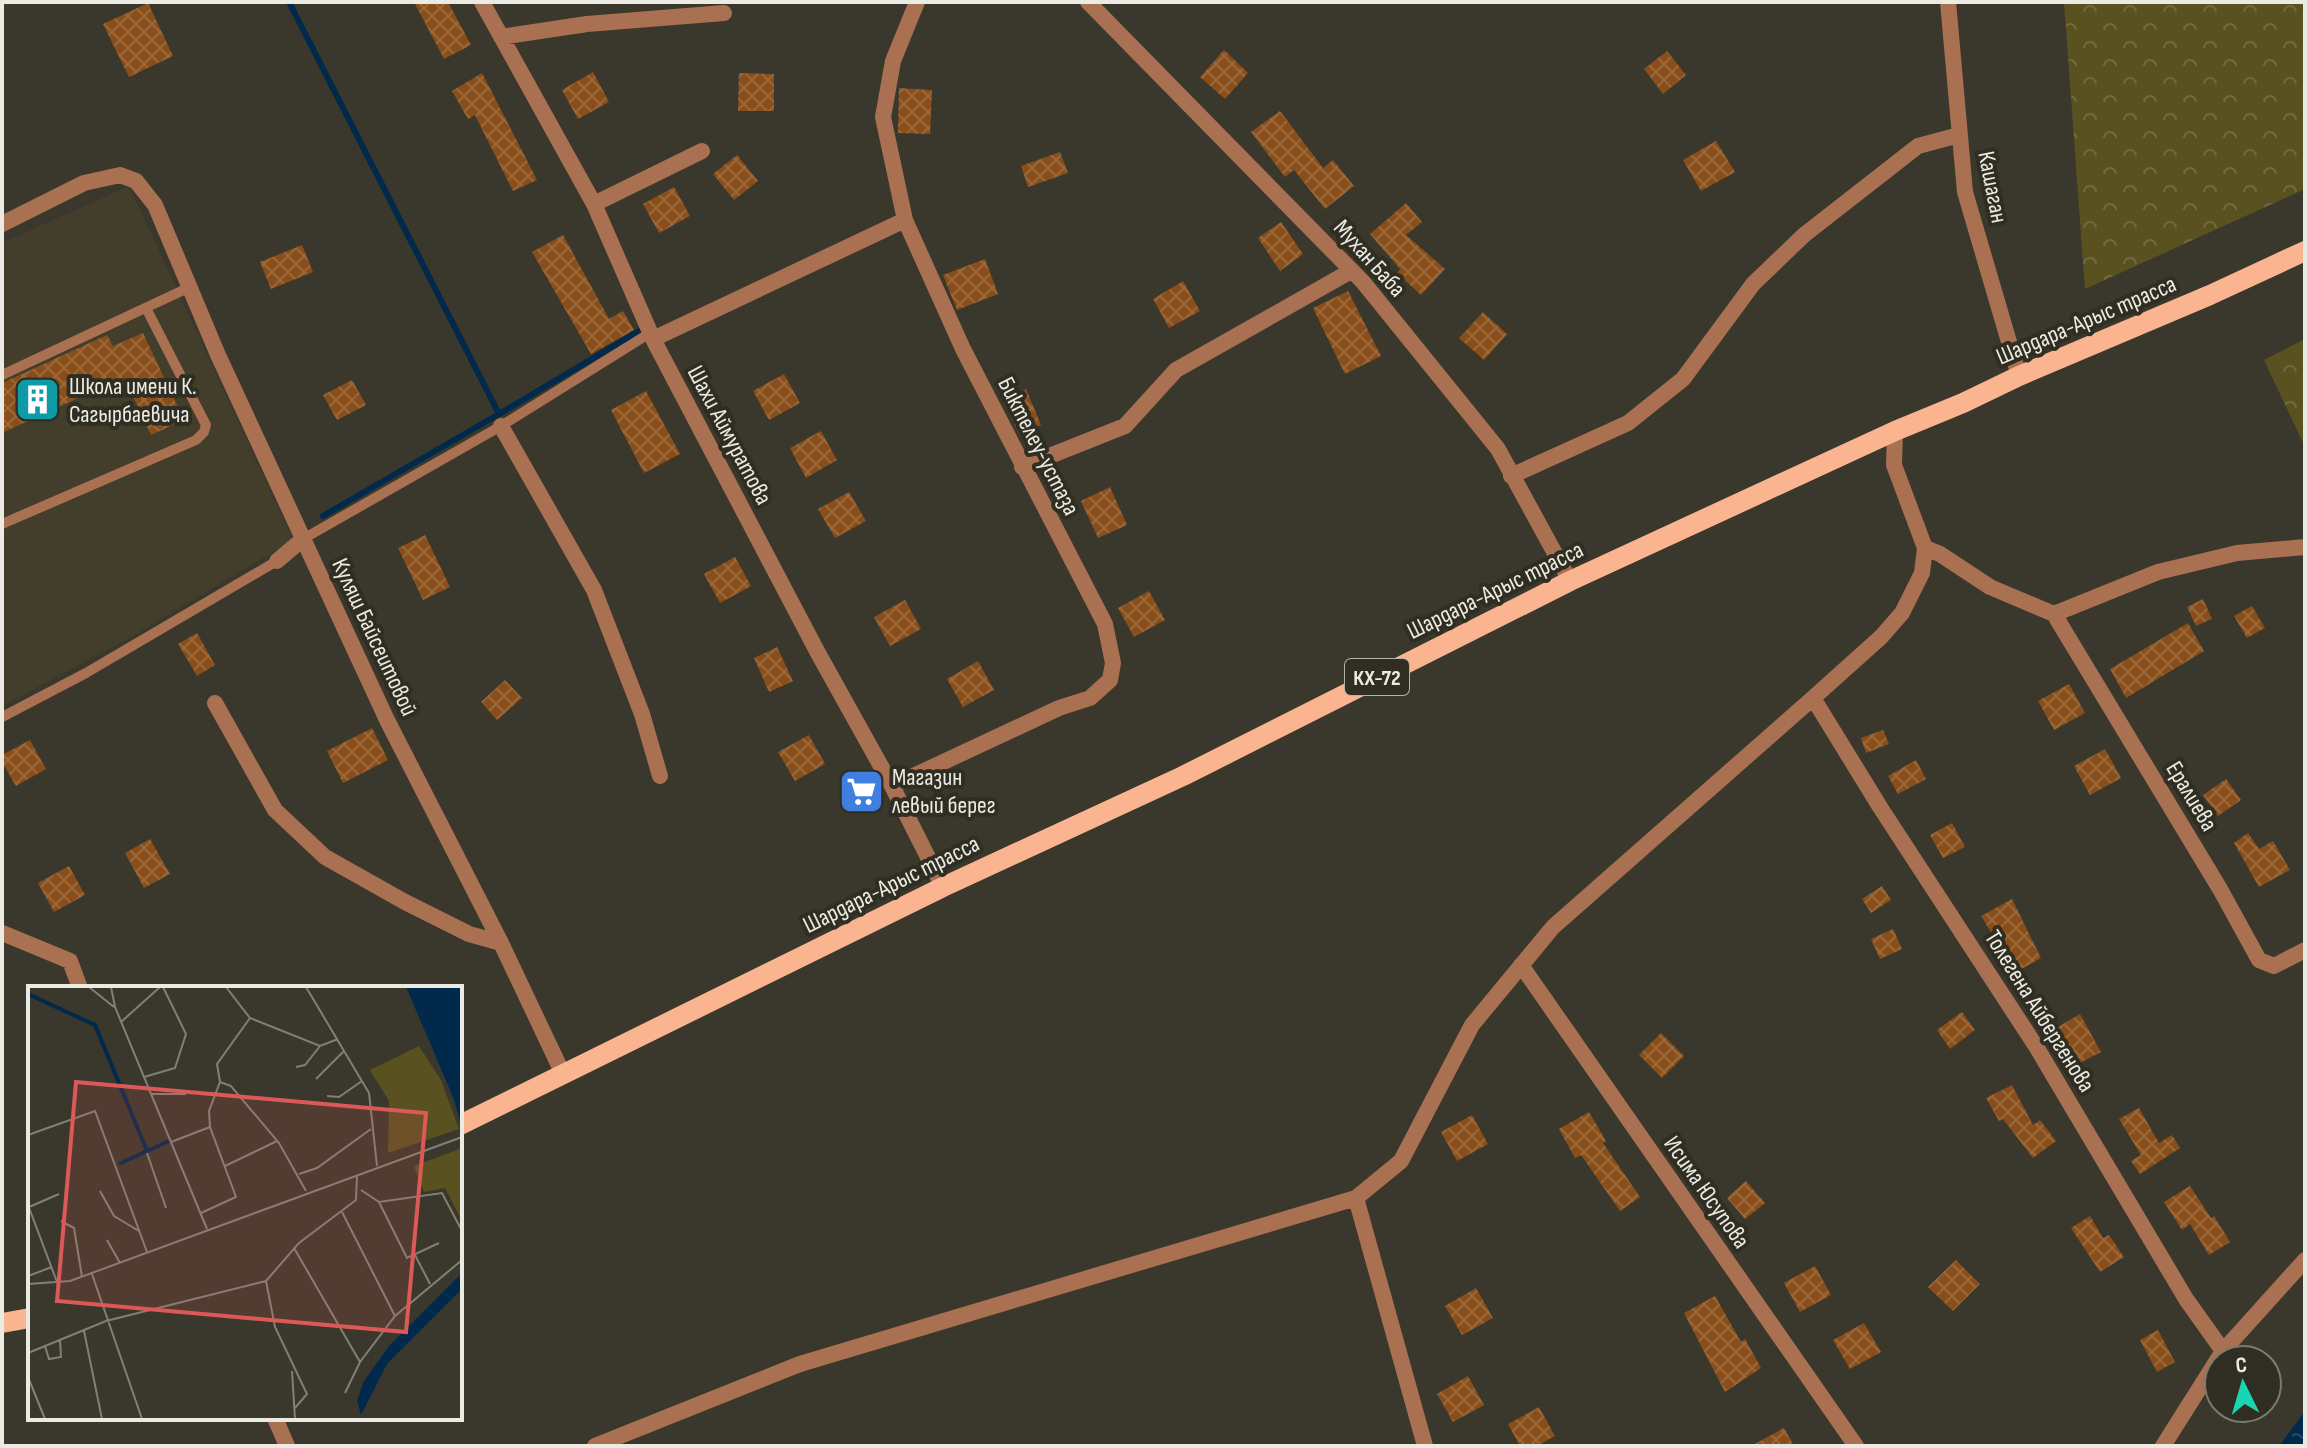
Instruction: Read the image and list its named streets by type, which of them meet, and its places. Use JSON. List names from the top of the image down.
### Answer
{
  "streets": {
    "main road": ["Шардара-Арыс трасса", "КХ-72"],
    "street": [
      "Кашаган",
      "Мухан Баба",
      "Шахи Аймуратова",
      "Биктелеу-устаза",
      "Куляш Байсеитовой",
      "Ералиева",
      "Толегена Айбергенова",
      "Исима Юсупова"
    ]
  },
  "crossings": [
    ["Кашаган", "Шардара-Арыс трасса"],
    ["Мухан Баба", "Шардара-Арыс трасса"],
    ["Шардара-Арыс трасса", "Шахи Аймуратова"],
    ["Шардара-Арыс трасса", "Куляш Байсеитовой"],
    ["Шахи Аймуратова", "Биктелеу-устаза"]
  ],
  "places": {
    "building": ["Школа имени К. Сагырбаевича"],
    "supermarket": ["Магазин левый берег"]
  },
  "north": "top"
}
